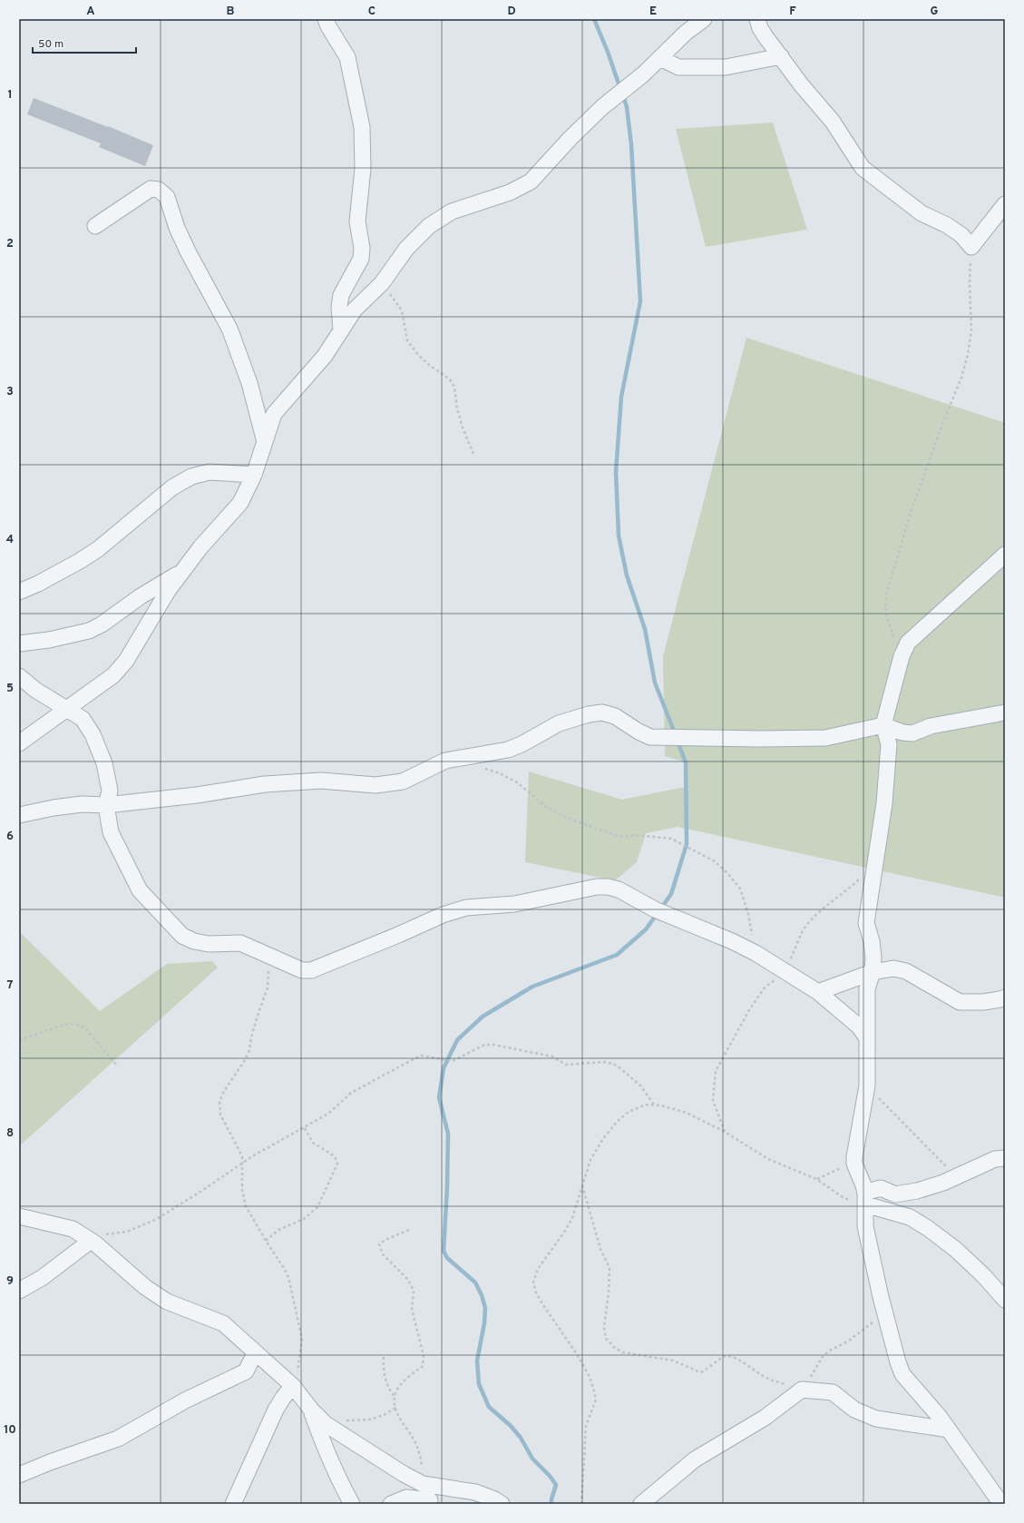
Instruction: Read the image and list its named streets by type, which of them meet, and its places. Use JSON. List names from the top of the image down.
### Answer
{
  "scale_bar": "50 m",
  "grid": {
    "columns": [
      "A",
      "B",
      "C",
      "D",
      "E",
      "F",
      "G"
    ],
    "rows": [
      "1",
      "2",
      "3",
      "4",
      "5",
      "6",
      "7",
      "8",
      "9",
      "10"
    ]
  }
}
